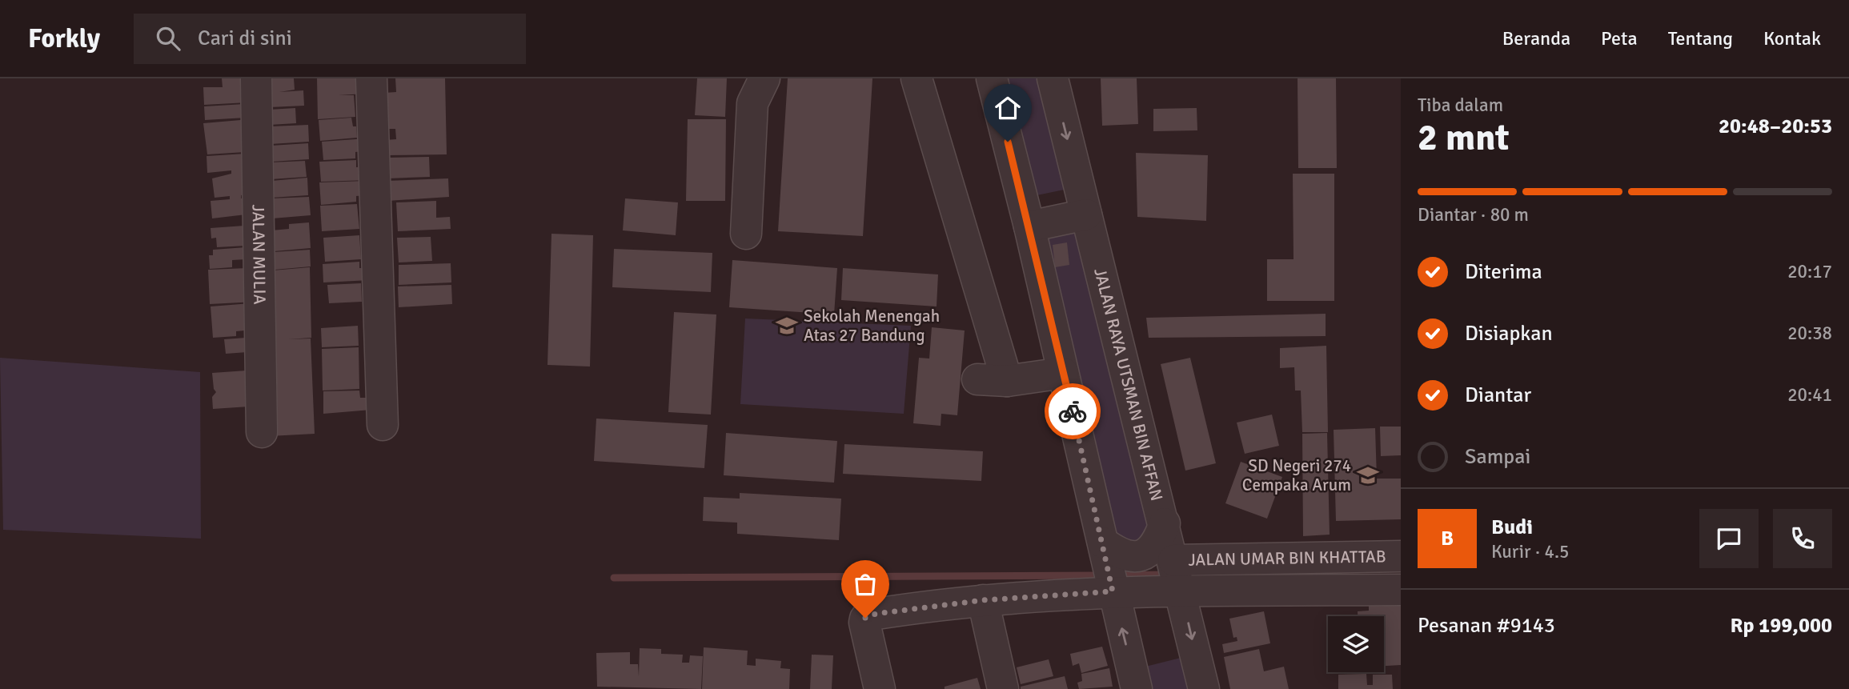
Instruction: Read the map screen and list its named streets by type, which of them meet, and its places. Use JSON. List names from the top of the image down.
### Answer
{
  "streets": {
    "street": ["JALAN MULIA", "JALAN RAYA UTSMAN BIN AFFAN", "JALAN UMAR BIN KHATTAB"]
  },
  "crossings": [
    ["JALAN RAYA UTSMAN BIN AFFAN", "JALAN UMAR BIN KHATTAB"]
  ],
  "places": {
    "school or university": ["Sekolah Menengah Atas 27 Bandung", "SD Negeri 274 Cempaka Arum"]
  },
  "page": {
    "header": "Forkly",
    "search": "Cari di sini",
    "nav": [
      "Beranda",
      "Peta",
      "Tentang",
      "Kontak"
    ],
    "heading": ["2 mnt", "Tiba dalam", "20:48–20:53"],
    "panel": [
      "Budi",
      "Kurir · 4.5",
      "Pesanan #9143",
      "Rp 199,000"
    ],
    "bar": "Diantar · 80 m",
    "list": [
      ["Diterima", "20:17"],
      ["Disiapkan", "20:38"],
      ["Diantar", "20:41"],
      "Sampai"
    ],
    "round": "B"
  }
}
